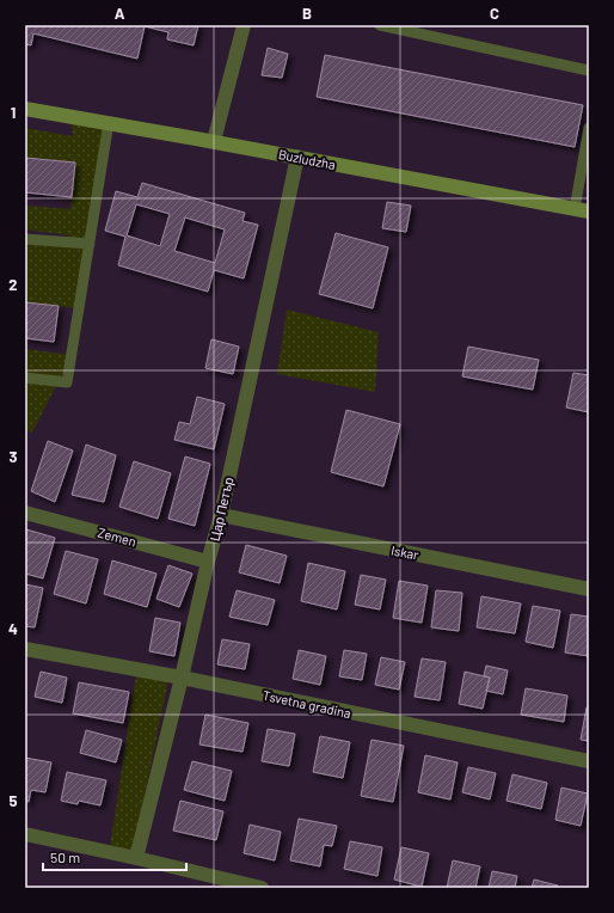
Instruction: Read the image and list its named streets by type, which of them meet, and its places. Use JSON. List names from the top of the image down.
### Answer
{
  "streets": {
    "street": [
      "Buzludzha",
      "Цар Петър",
      "Zemen",
      "Iskar",
      "Tsvetna gradina"
    ]
  },
  "crossings": [
    ["Buzludzha", "Цар Петър"],
    ["Цар Петър", "Zemen"],
    ["Цар Петър", "Iskar"],
    ["Цар Петър", "Tsvetna gradina"]
  ],
  "scale_bar": "50 m",
  "grid": {
    "columns": ["A", "B", "C"],
    "rows": [
      "1",
      "2",
      "3",
      "4",
      "5"
    ]
  }
}
